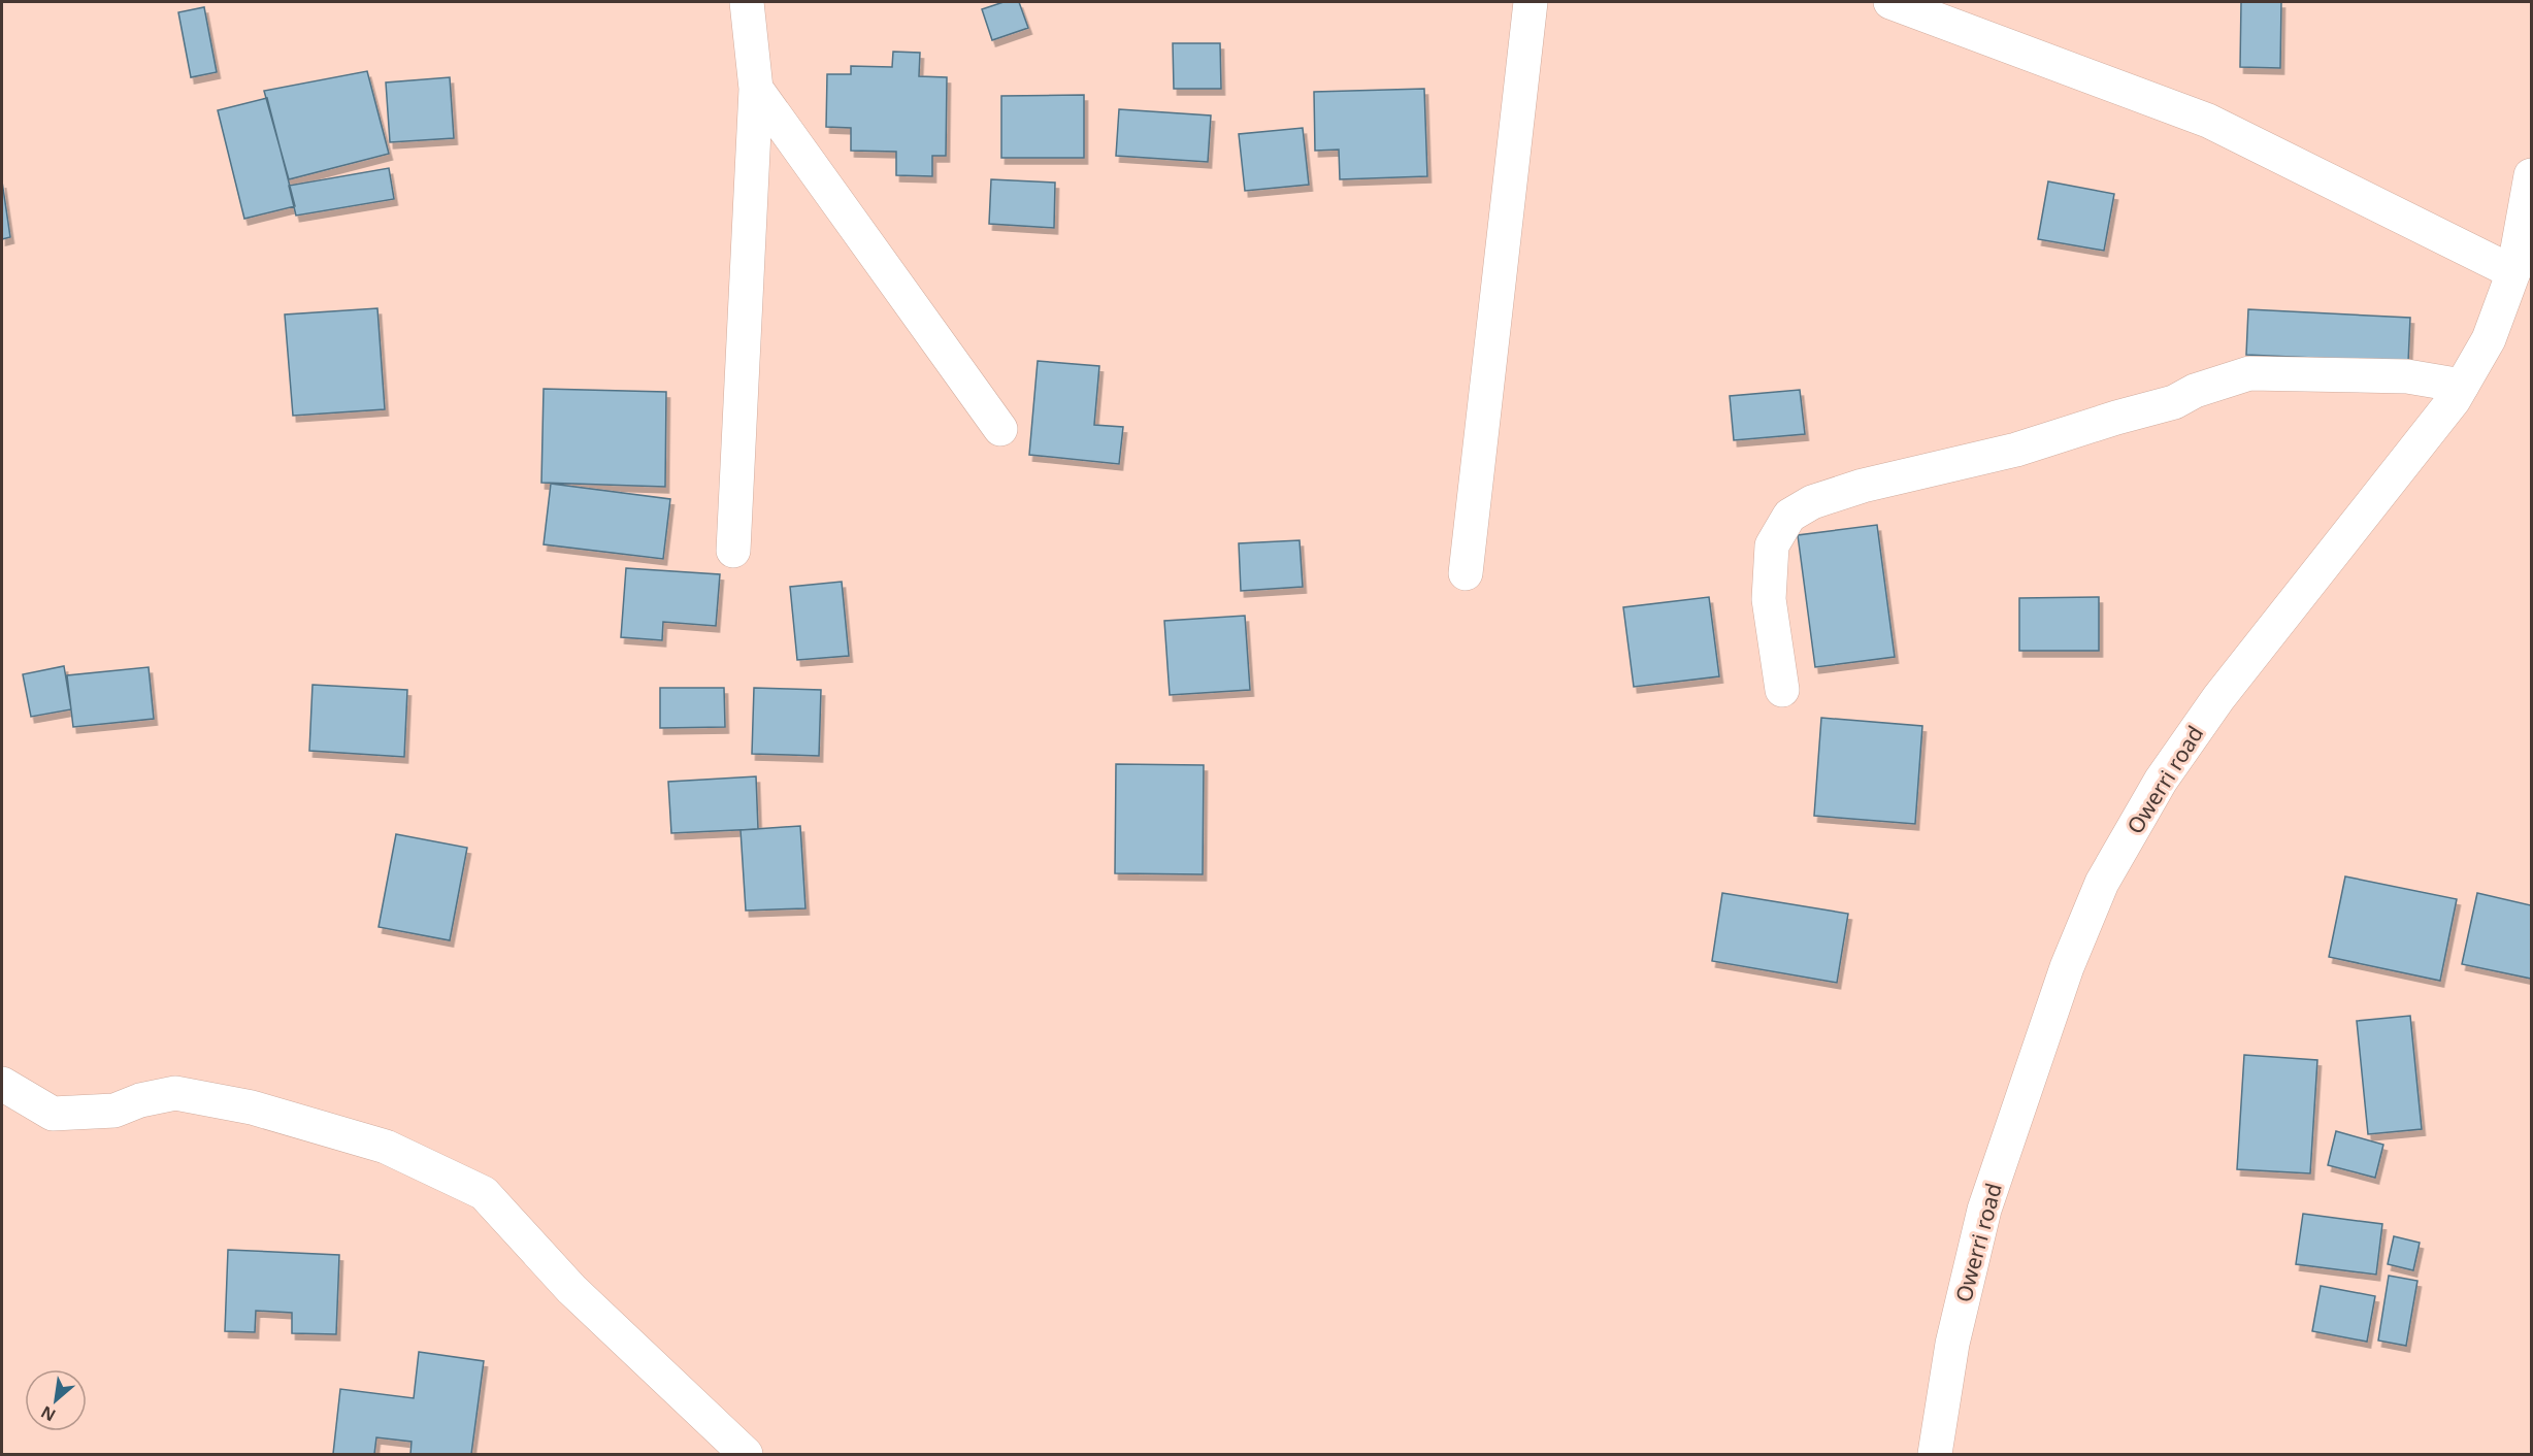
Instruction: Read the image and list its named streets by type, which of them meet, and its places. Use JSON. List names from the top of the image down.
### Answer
{
  "streets": {
    "street": ["Owerri road"]
  },
  "north": "bottom left"
}
